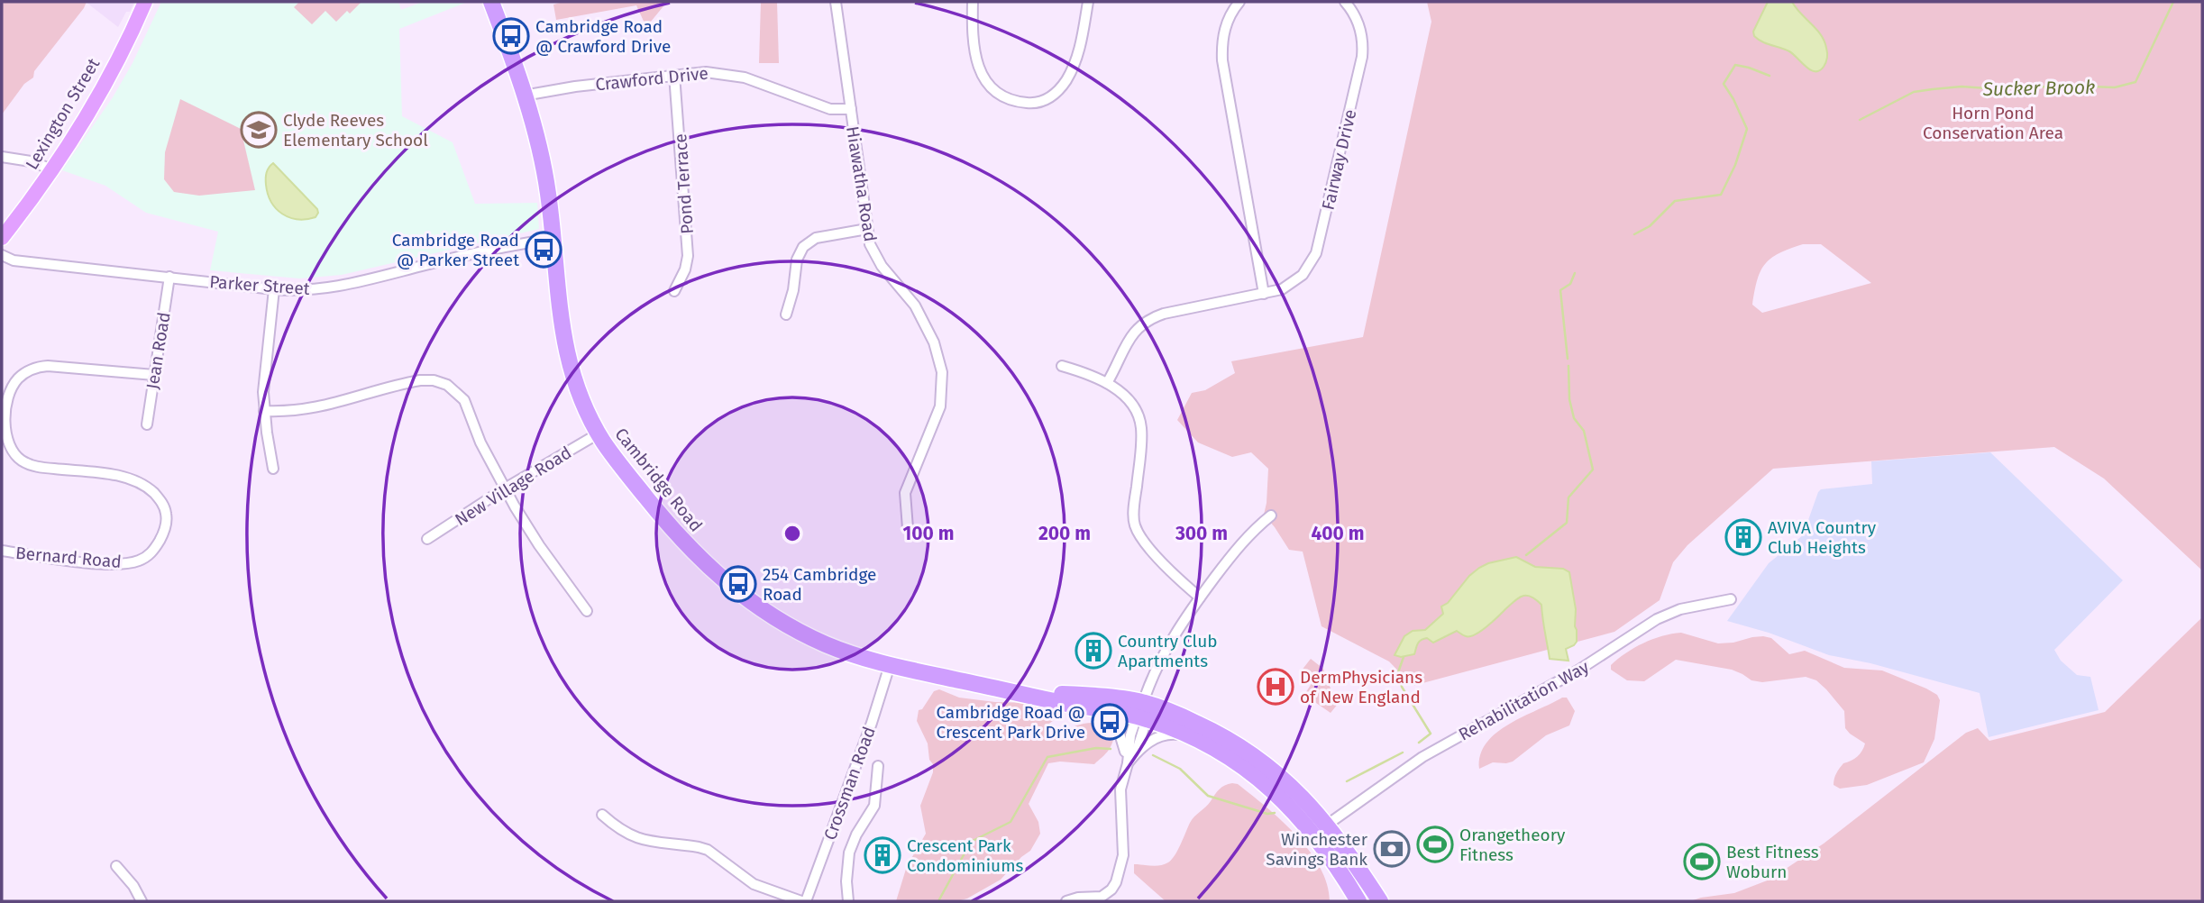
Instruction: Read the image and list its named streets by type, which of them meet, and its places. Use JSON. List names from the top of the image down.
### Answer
{
  "streets": {
    "highway": ["Cambridge Road"],
    "main road": ["Lexington Street"],
    "street": [
      "Crawford Drive",
      "Fairway Drive",
      "Pond Terrace",
      "Hiawatha Road",
      "Parker Street",
      "Jean Road",
      "New Village Road",
      "Bernard Road",
      "Rehabilitation Way",
      "Crossman Road"
    ]
  },
  "crossings": [
    ["Crawford Drive", "Pond Terrace"],
    ["Crawford Drive", "Hiawatha Road"],
    ["Crawford Drive", "Cambridge Road"],
    ["Parker Street", "Jean Road"],
    ["Parker Street", "Cambridge Road"],
    ["Jean Road", "Bernard Road"],
    ["Cambridge Road", "New Village Road"],
    ["Cambridge Road", "Rehabilitation Way"],
    ["Cambridge Road", "Crossman Road"]
  ],
  "water": ["Sucker Brook"],
  "parks": ["Horn Pond Conservation Area"],
  "places": {
    "bus stop": [
      "Cambridge Road @ Crawford Drive",
      "Cambridge Road @ Parker Street",
      "254 Cambridge Road",
      "Cambridge Road @ Crescent Park Drive"
    ],
    "school or university": ["Clyde Reeves Elementary School"],
    "building": ["AVIVA Country Club Heights", "Country Club Apartments", "Crescent Park Condominiums"],
    "hospital": ["DermPhysicians of New England"],
    "sports": ["Orangetheory Fitness", "Best Fitness Woburn"],
    "bank": ["Winchester Savings Bank"]
  },
  "rings": [
    "100 m",
    "200 m",
    "300 m",
    "400 m"
  ]
}
